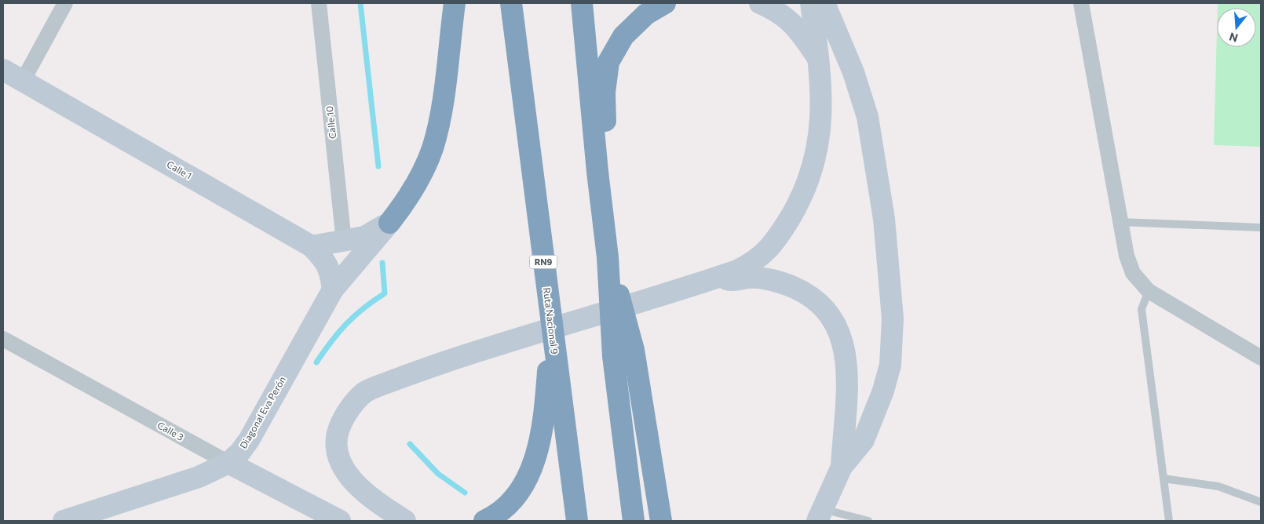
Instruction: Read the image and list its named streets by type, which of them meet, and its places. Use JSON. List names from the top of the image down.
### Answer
{
  "streets": {
    "highway": ["RN9", "Ruta Nacional 9"],
    "main road": ["Calle 1", "Diagonal Eva Perón", "Calle 3"],
    "street": ["Calle 10"]
  },
  "crossings": [
    ["Calle 1", "Diagonal Eva Perón"],
    ["Diagonal Eva Perón", "Calle 3"]
  ],
  "north": "bottom"
}
